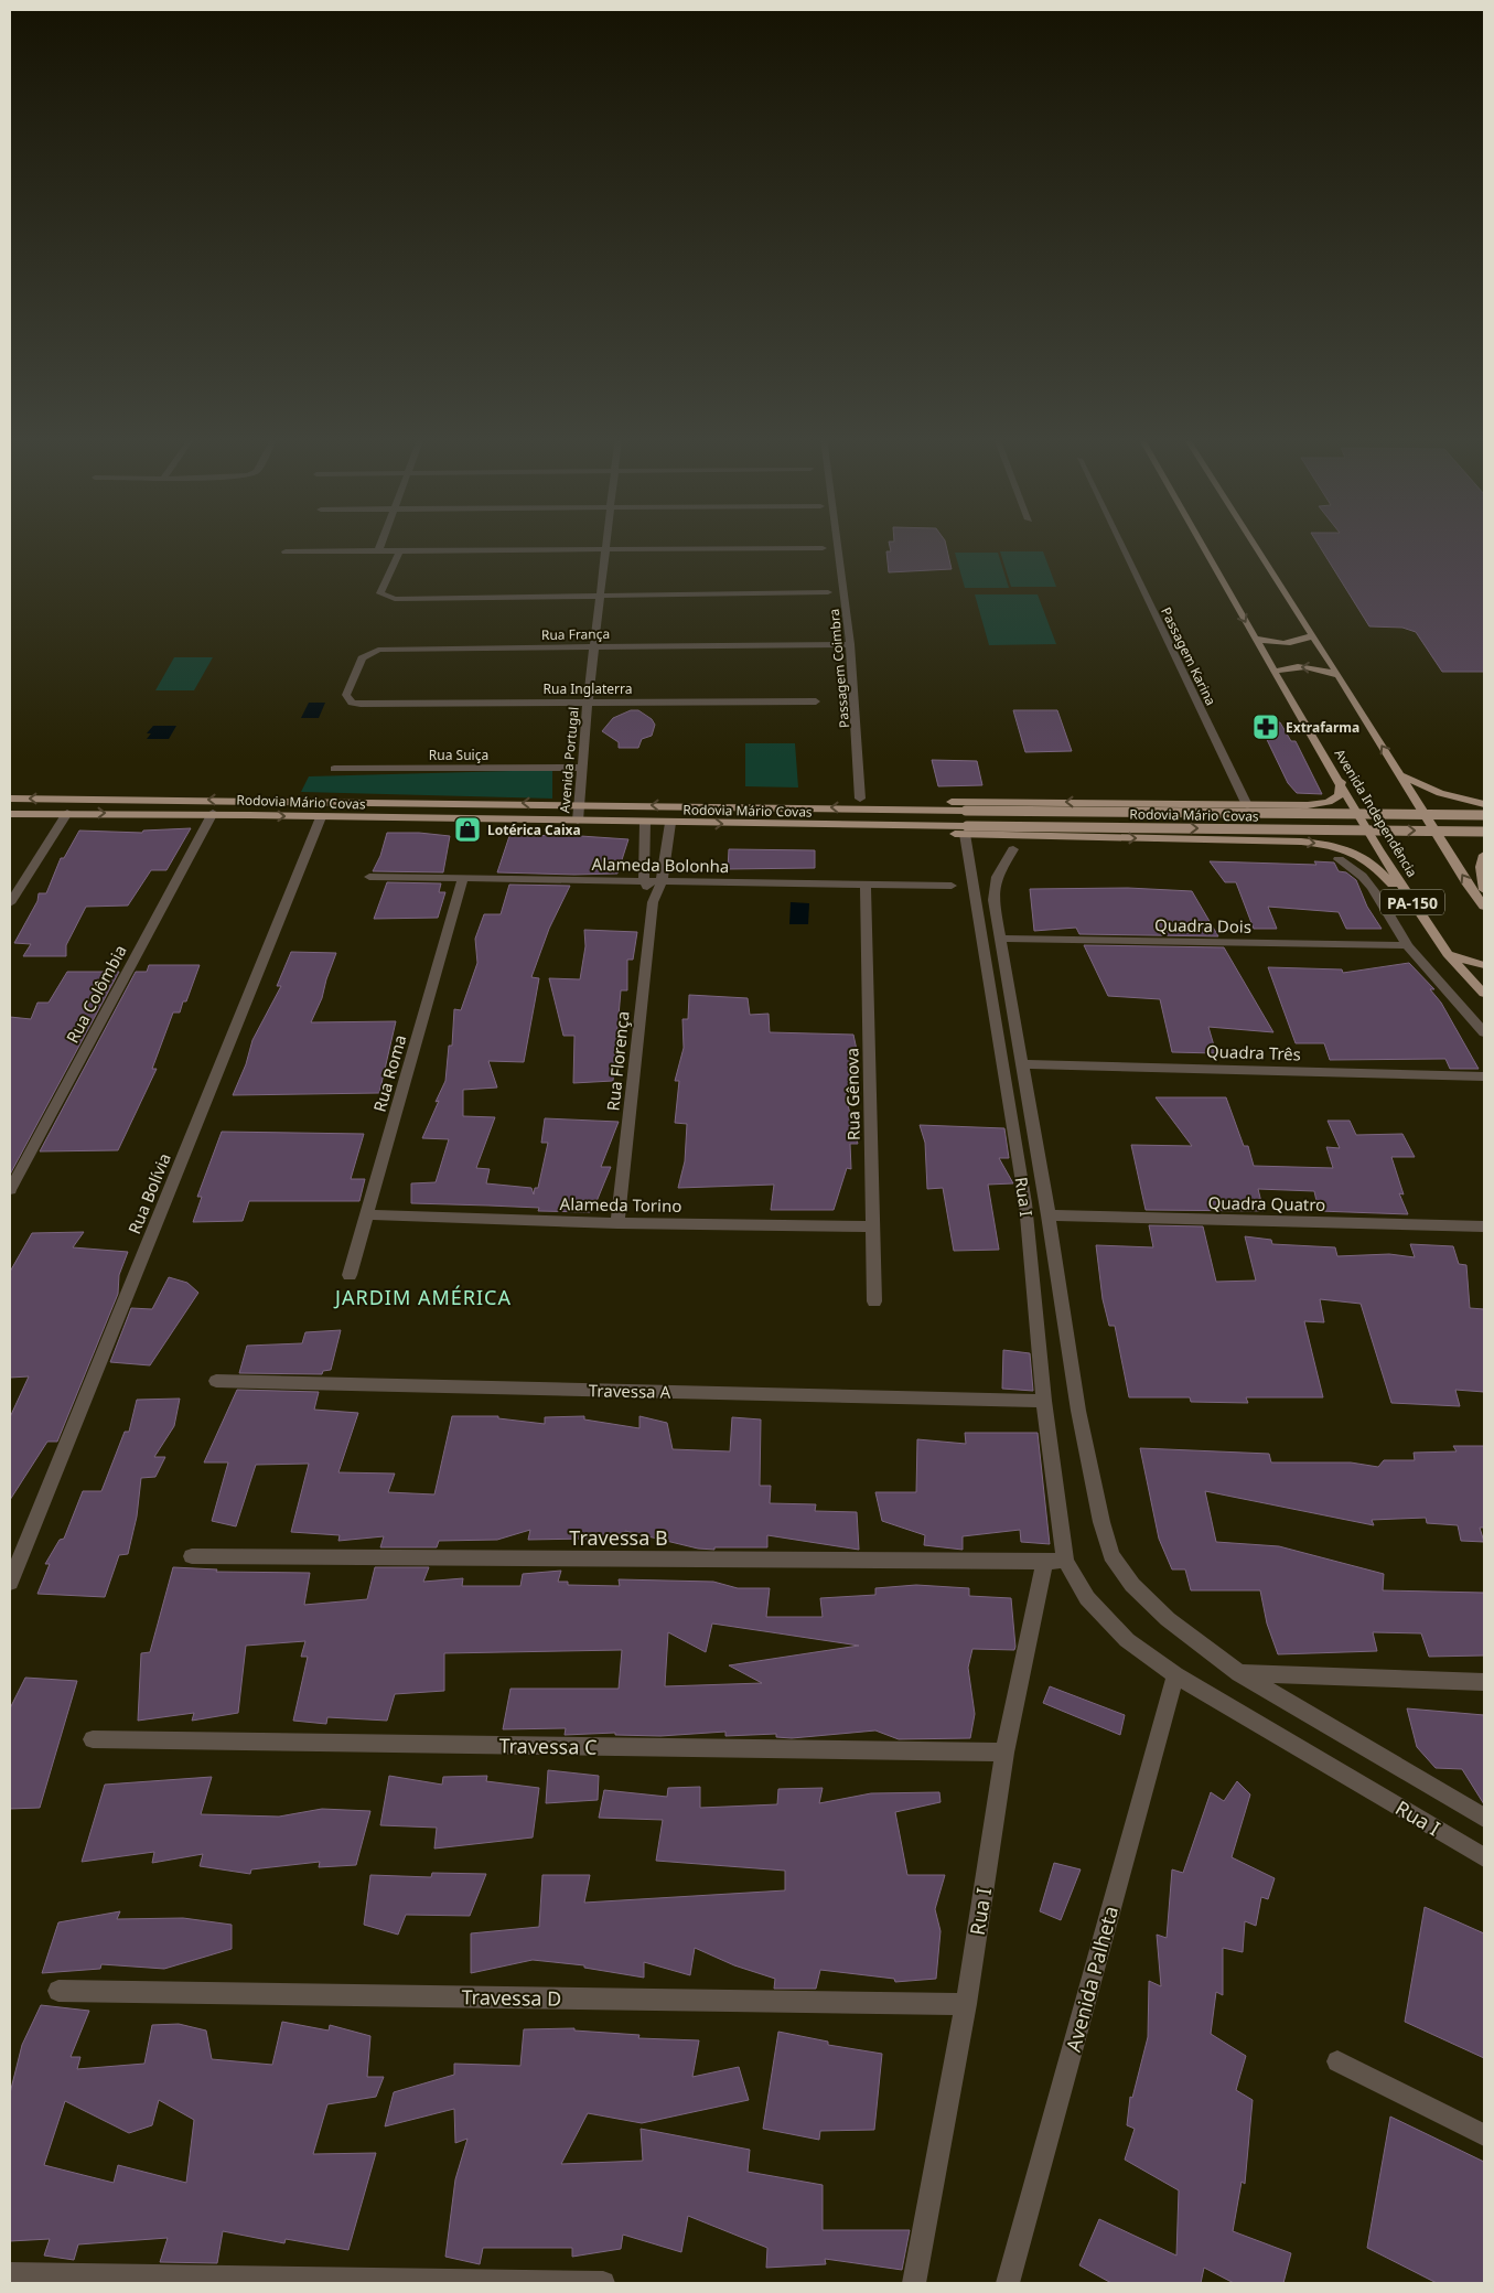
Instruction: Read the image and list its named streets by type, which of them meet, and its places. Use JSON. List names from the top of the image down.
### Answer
{
  "streets": {
    "main road": ["Rodovia Mário Covas", "Avenida Independência", "PA-150"],
    "street": [
      "Rua França",
      "Passagem Karina",
      "Passagem Coimbra",
      "Rua Inglaterra",
      "Rua Suiça",
      "Avenida Portugal",
      "Alameda Bolonha",
      "Quadra Dois",
      "Rua Colômbia",
      "Quadra Três",
      "Rua Florença",
      "Rua Roma",
      "Rua Gênova",
      "Rua Bolívia",
      "Rua I",
      "Quadra Quatro",
      "Alameda Torino",
      "Travessa A",
      "Travessa B",
      "Travessa C",
      "Avenida Palheta",
      "Travessa D"
    ]
  },
  "crossings": [
    ["Rua França", "Passagem Coimbra"],
    ["Rua França", "Rua Inglaterra"],
    ["Rua França", "Avenida Portugal"],
    ["Passagem Coimbra", "Rodovia Mário Covas"],
    ["Rua Inglaterra", "Avenida Portugal"],
    ["Rua Suiça", "Avenida Portugal"],
    ["Avenida Portugal", "Rodovia Mário Covas"],
    ["Rodovia Mário Covas", "Rua Colômbia"],
    ["Rodovia Mário Covas", "Rua Florença"],
    ["Rodovia Mário Covas", "Rua Bolívia"],
    ["Rodovia Mário Covas", "Rua I"],
    ["Alameda Bolonha", "Rua Florença"],
    ["Alameda Bolonha", "Rua Roma"],
    ["Alameda Bolonha", "Rua Gênova"],
    ["Rua Florença", "Alameda Torino"],
    ["Rua Roma", "Alameda Torino"],
    ["Rua Gênova", "Alameda Torino"],
    ["Rua I", "Travessa A"],
    ["Rua I", "Travessa B"],
    ["Rua I", "Travessa C"],
    ["Rua I", "Avenida Palheta"],
    ["Rua I", "Travessa D"]
  ],
  "districts": ["JARDIM AMÉRICA"],
  "places": {
    "pharmacy": ["Extrafarma"],
    "shop": ["Lotérica Caixa"]
  }
}
